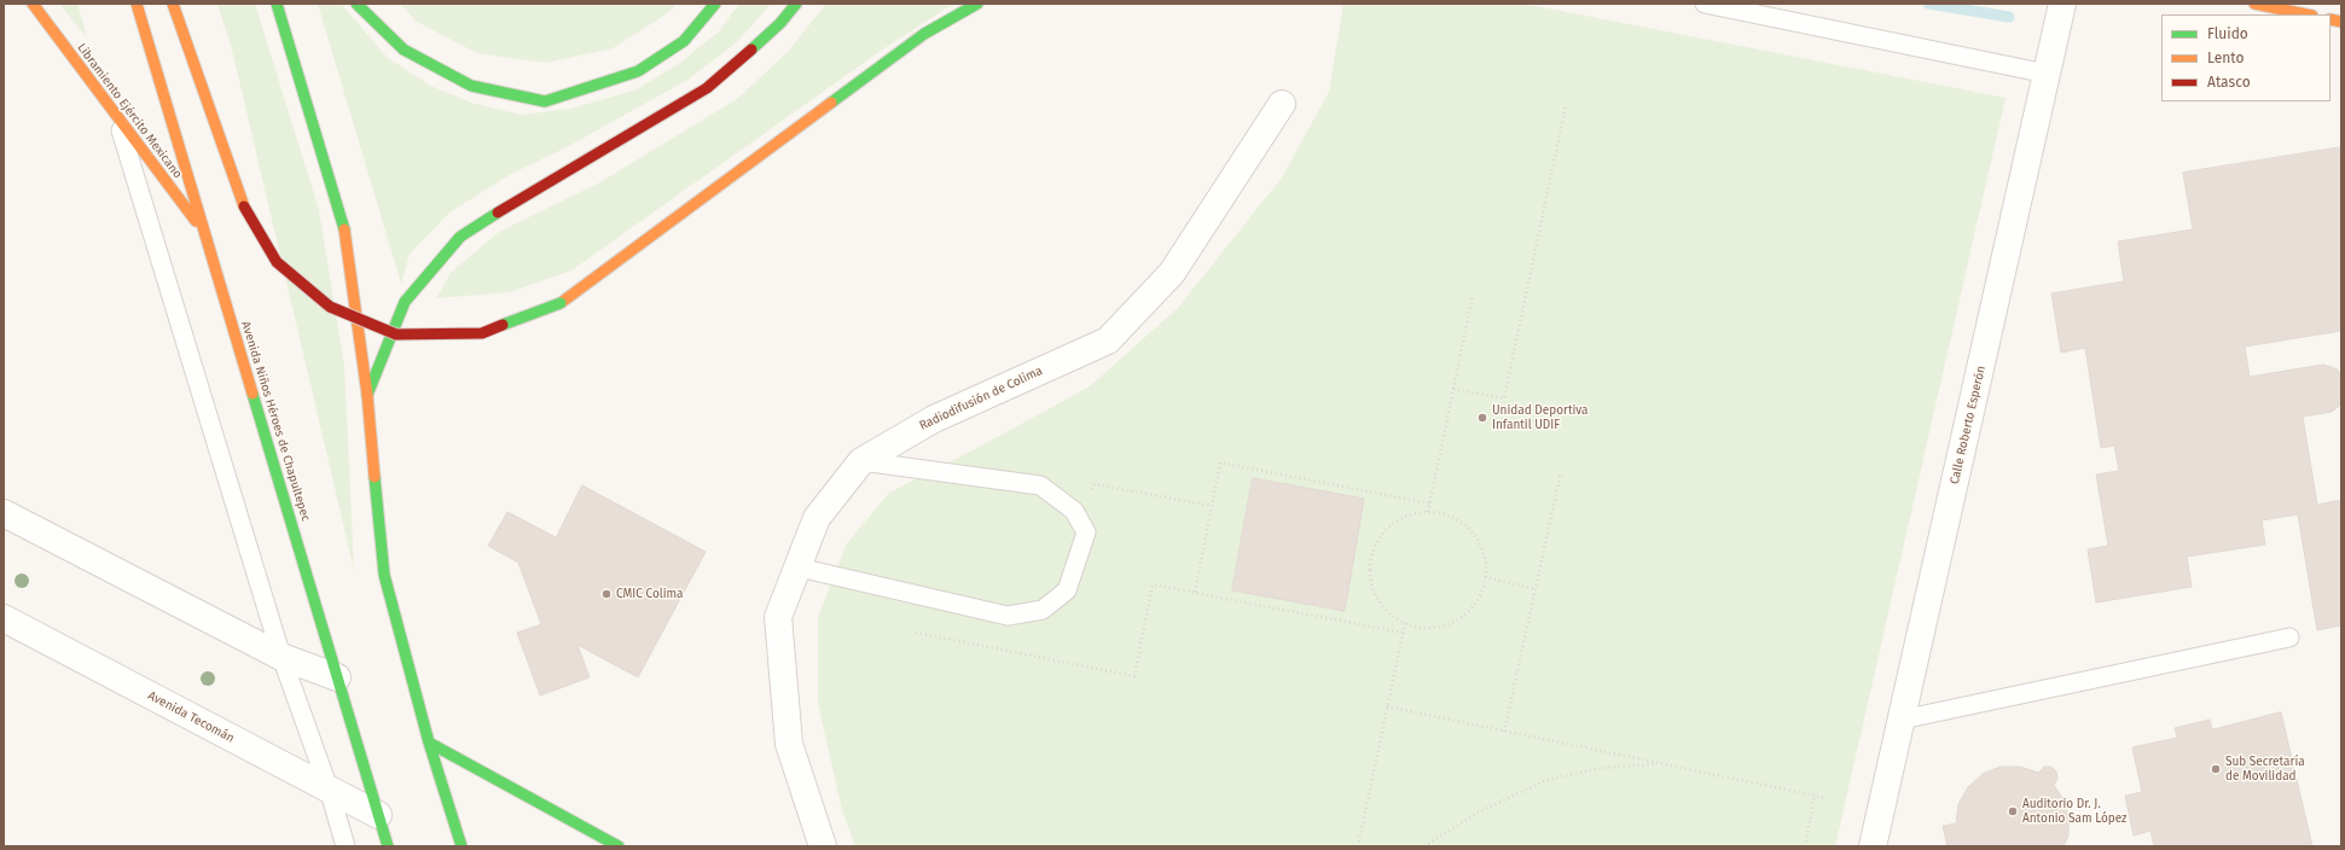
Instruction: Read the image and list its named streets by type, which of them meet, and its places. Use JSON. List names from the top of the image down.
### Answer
{
  "streets": {
    "main road": ["Libramiento Ejército Mexicano", "Avenida Niños Héroes de Chapultepec"],
    "street": ["Radiodifusión de Colima", "Calle Roberto Esperón", "Avenida Tecomán"]
  },
  "crossings": [
    ["Libramiento Ejército Mexicano", "Avenida Niños Héroes de Chapultepec"],
    ["Avenida Niños Héroes de Chapultepec", "Avenida Tecomán"]
  ],
  "places": [
    "Unidad Deportiva Infantil UDIF",
    "CMIC Colima",
    "Sub Secretaría de Movilidad",
    "Auditorio Dr. J. Antonio Sam López"
  ],
  "legend": ["Fluido", "Lento", "Atasco"]
}
